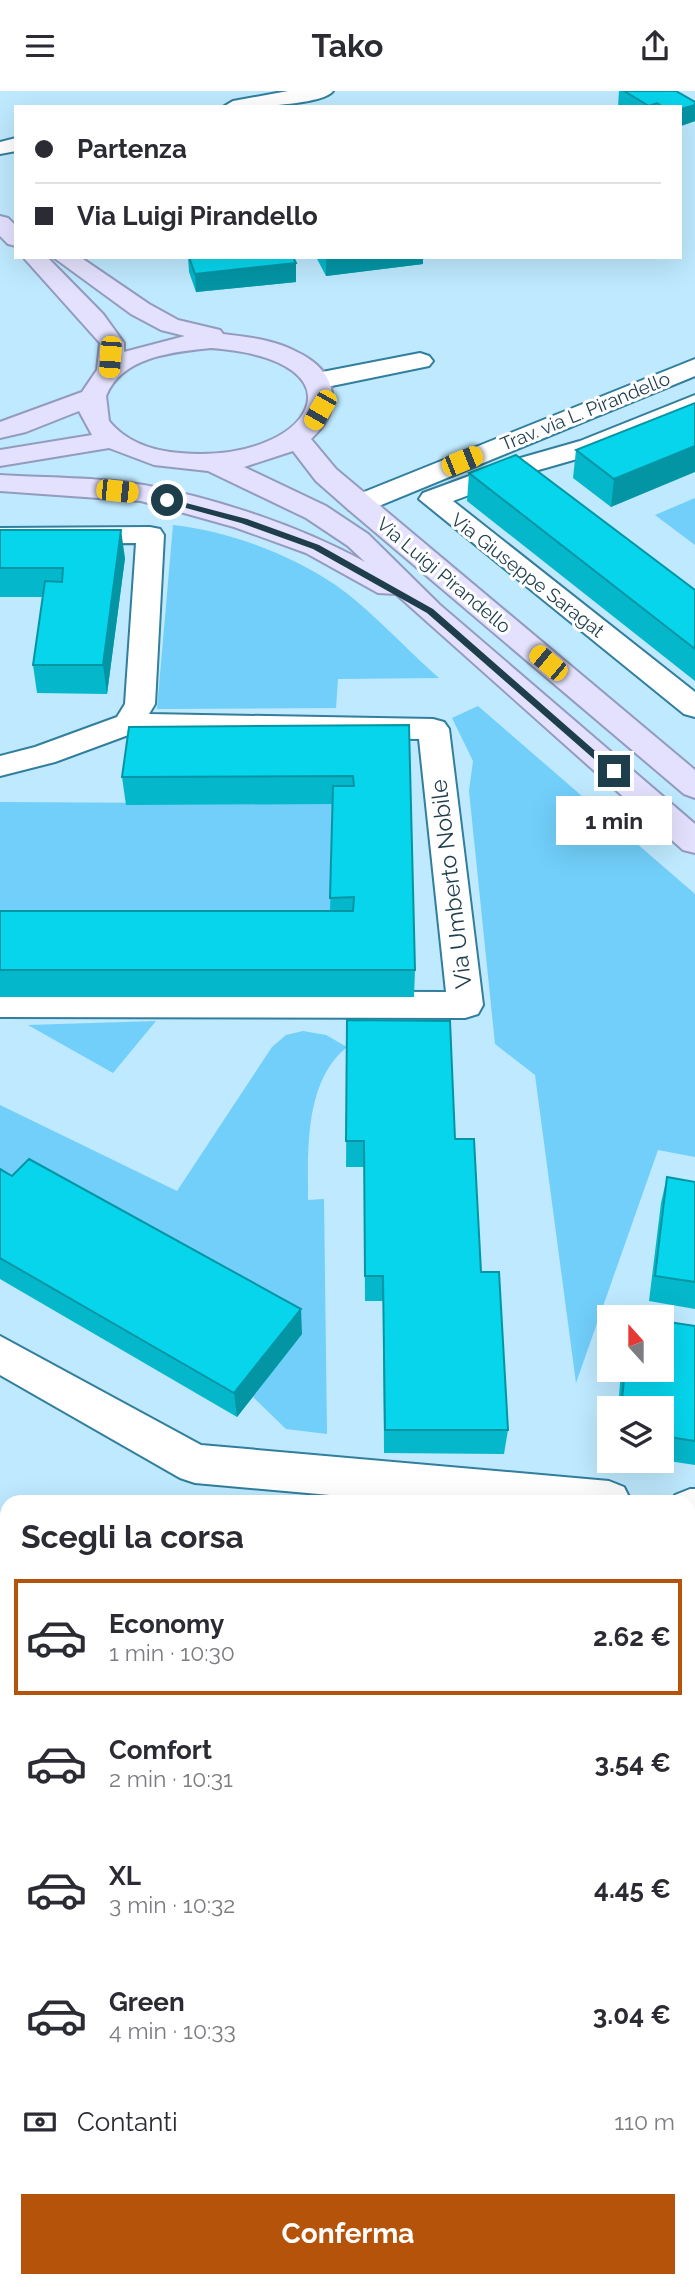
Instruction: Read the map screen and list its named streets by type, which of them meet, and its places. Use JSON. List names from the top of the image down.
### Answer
{
  "streets": {
    "main road": ["Via Luigi Pirandello"],
    "street": ["Trav. via L. Pirandello", "Via Giuseppe Saragat", "Via Umberto Nobile"]
  },
  "crossings": [
    ["Trav. via L. Pirandello", "Via Luigi Pirandello"]
  ],
  "north": "top",
  "page": {
    "header": "Tako",
    "banner": ["Partenza", "Via Luigi Pirandello"],
    "bubble": "1 min",
    "heading": "Scegli la corsa",
    "list": [
      {
        "name": "Economy",
        "note": "1 min · 10:30",
        "value": "2.62 €"
      },
      {
        "name": "Comfort",
        "note": "2 min · 10:31",
        "value": "3.54 €"
      },
      {
        "name": "XL",
        "note": "3 min · 10:32",
        "value": "4.45 €"
      },
      {
        "name": "Green",
        "note": "4 min · 10:33",
        "value": "3.04 €"
      }
    ],
    "pay": ["Contanti", "110 m"],
    "buttons": "Conferma"
  }
}
